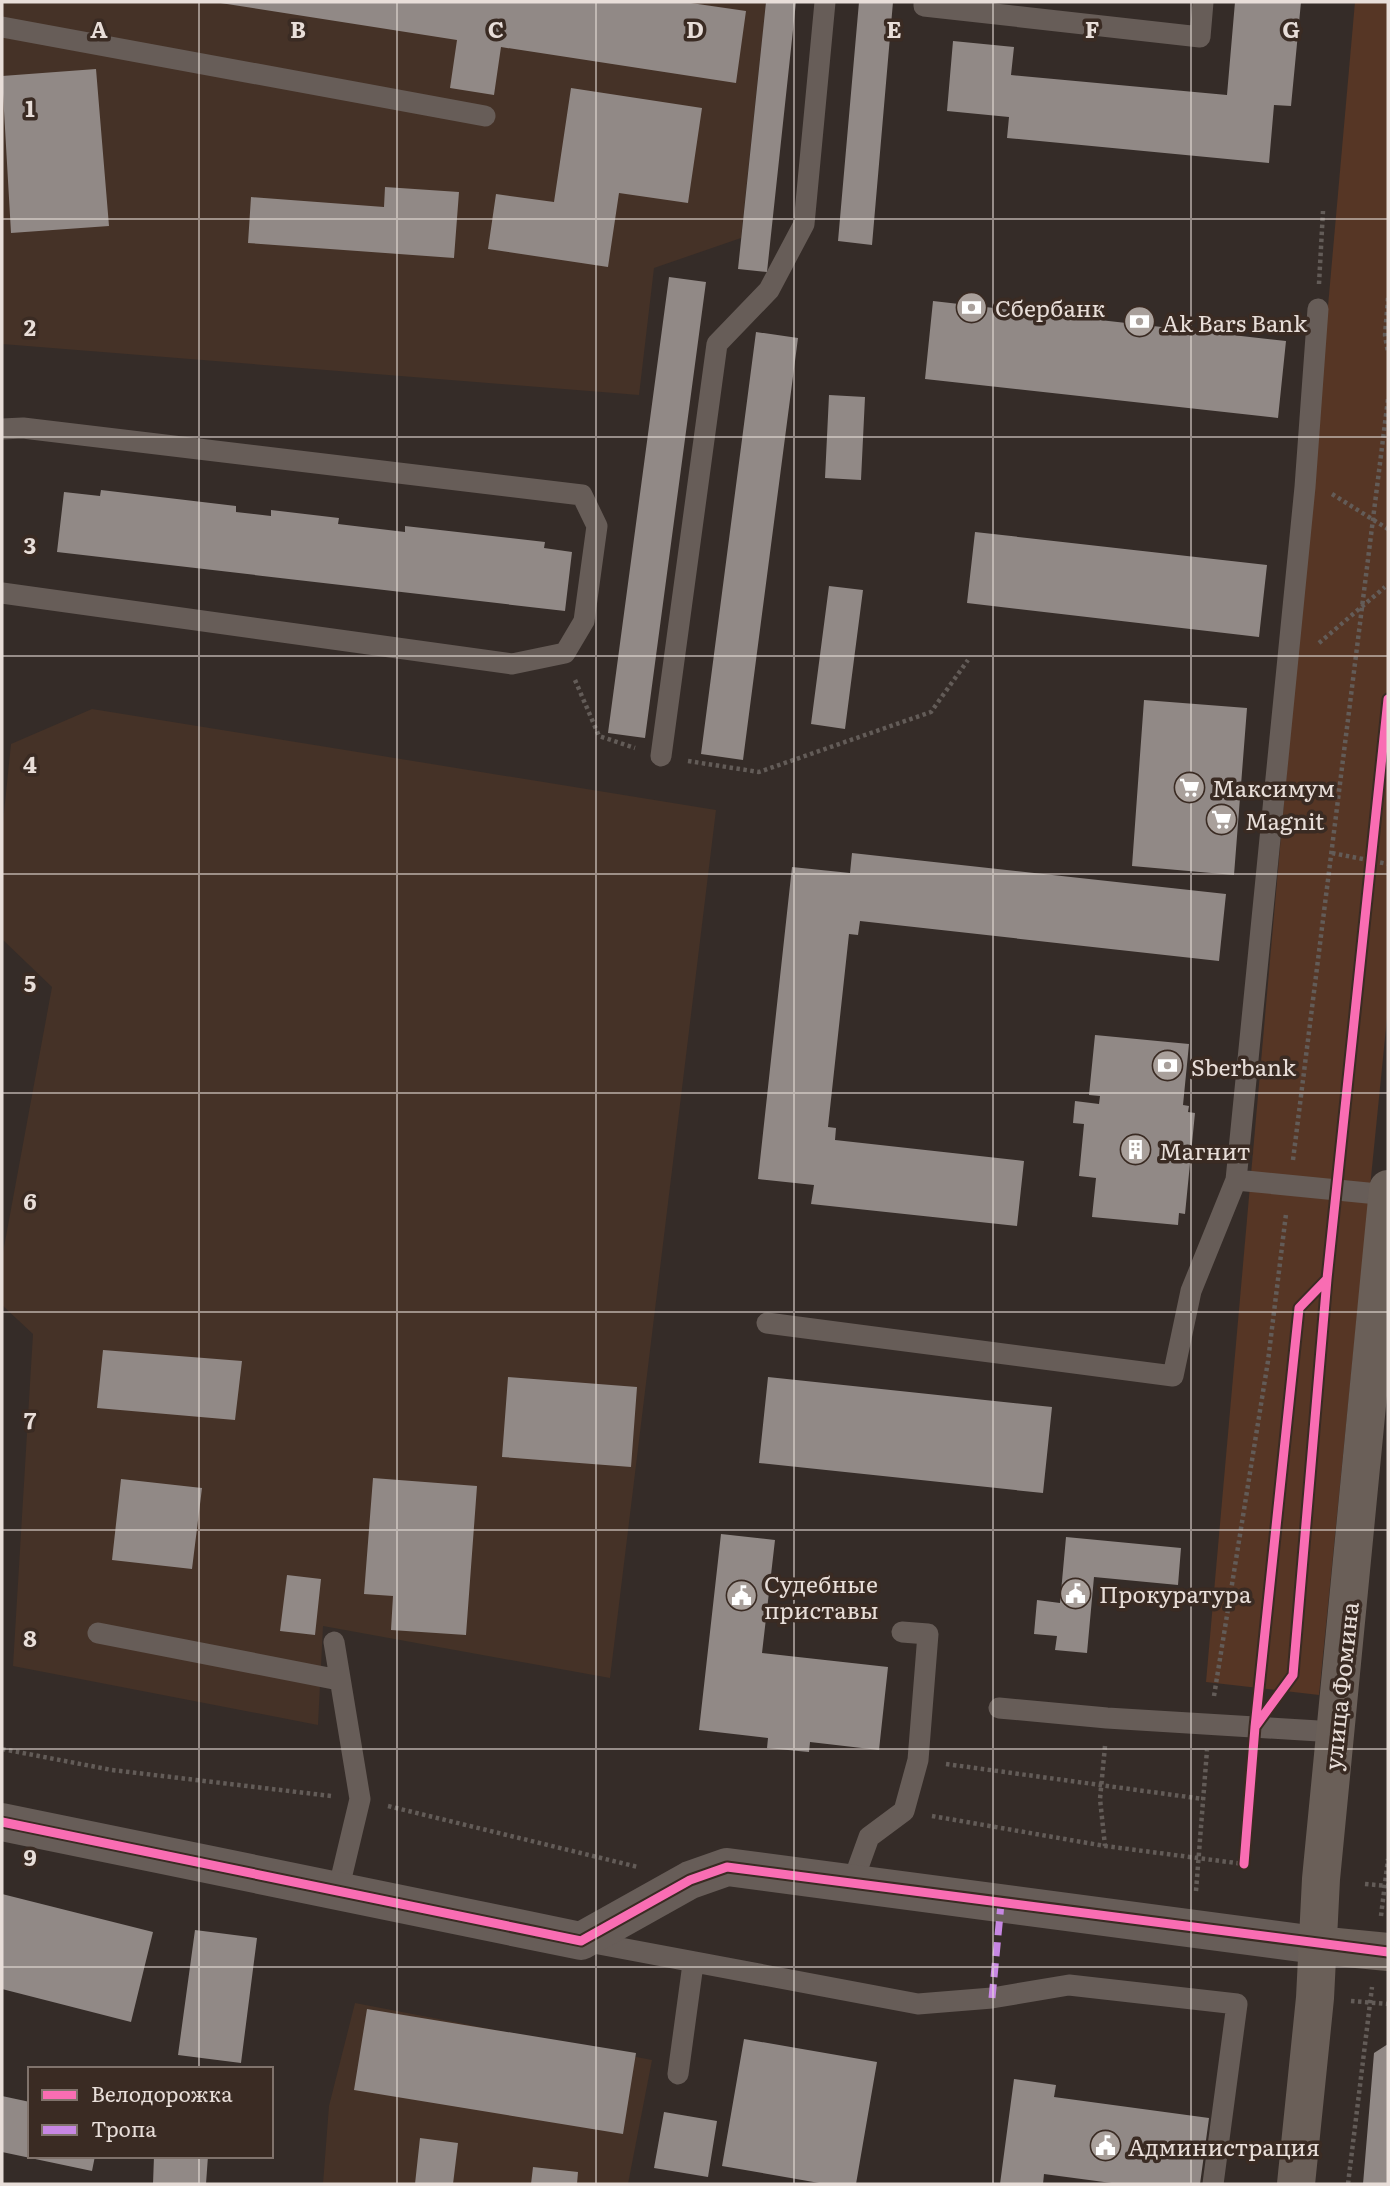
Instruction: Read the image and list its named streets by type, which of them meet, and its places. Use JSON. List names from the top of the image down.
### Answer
{
  "streets": {
    "main road": ["улица Фомина"]
  },
  "places": {
    "bank": ["Сбербанк", "Ak Bars Bank", "Sberbank"],
    "supermarket": ["Максимум", "Magnit"],
    "building": ["Магнит"],
    "public building": ["Прокуратура", "Судебные приставы", "Администрация"]
  },
  "legend": ["Велодорожка", "Тропа"],
  "grid": {
    "columns": [
      "A",
      "B",
      "C",
      "D",
      "E",
      "F",
      "G"
    ],
    "rows": [
      "1",
      "2",
      "3",
      "4",
      "5",
      "6",
      "7",
      "8",
      "9"
    ]
  }
}
